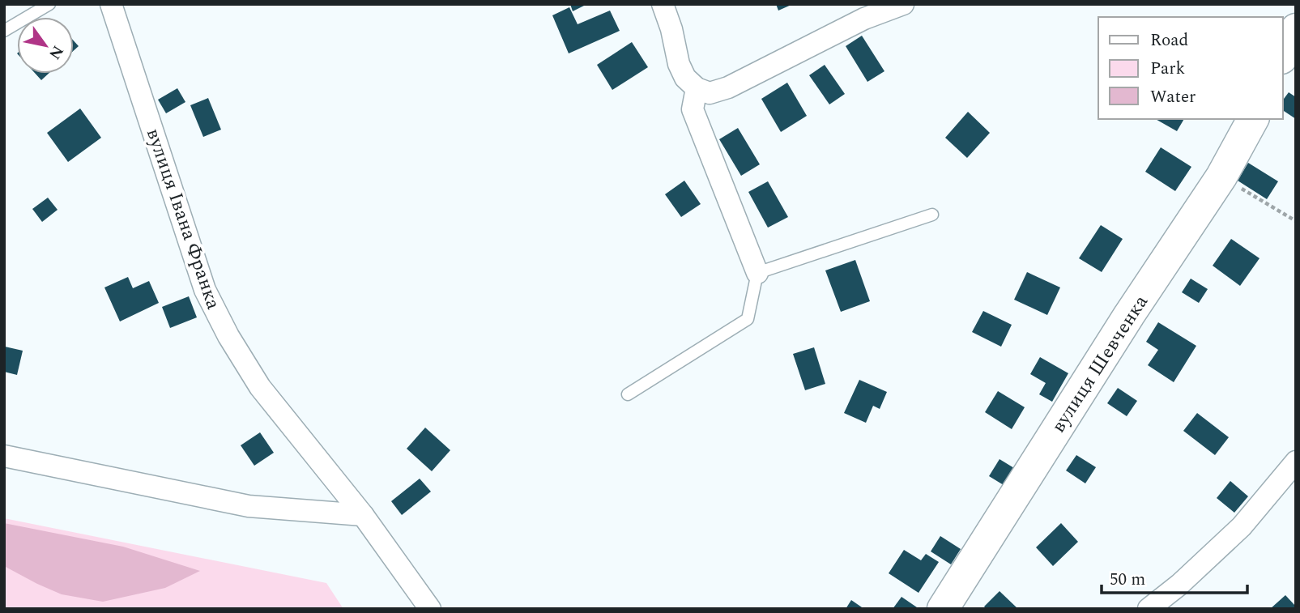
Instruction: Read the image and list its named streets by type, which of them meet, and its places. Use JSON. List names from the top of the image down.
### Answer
{
  "streets": {
    "street": ["вулиця Івана Франка", "вулиця Шевченка"]
  },
  "legend": ["Road", "Park", "Water"],
  "scale_bar": "50 m",
  "north": "bottom right"
}
